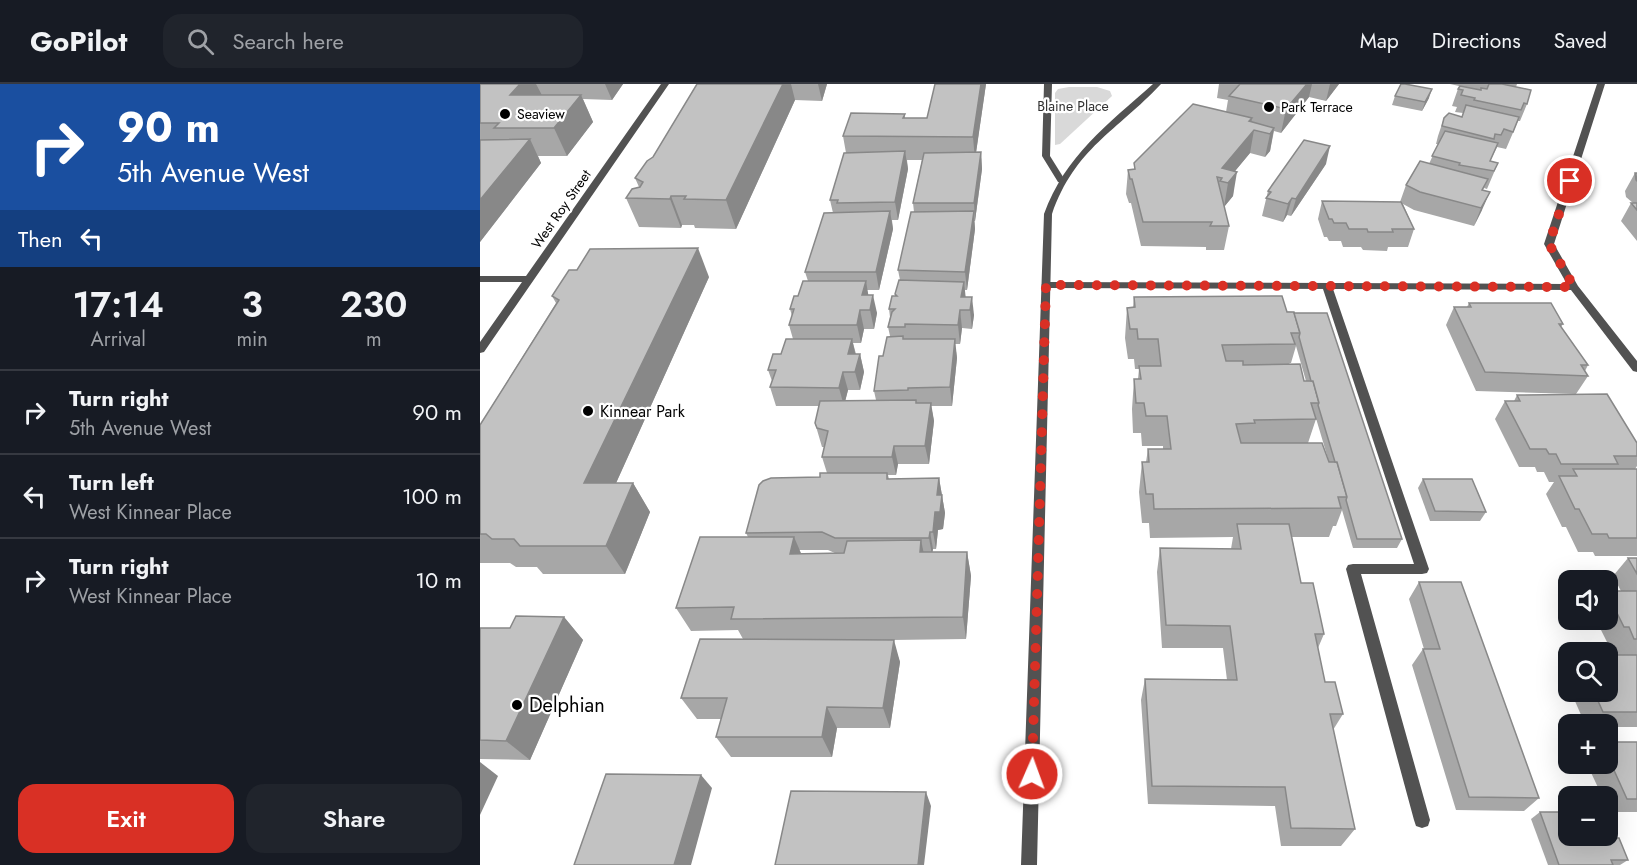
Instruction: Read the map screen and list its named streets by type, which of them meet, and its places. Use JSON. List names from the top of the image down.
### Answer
{
  "streets": {
    "street": ["West Roy Street"]
  },
  "parks": ["Blaine Place"],
  "places": [
    "Park Terrace",
    "Seaview",
    "Kinnear Park",
    "Delphian"
  ],
  "page": {
    "header": "GoPilot",
    "search": "Search here",
    "nav": ["Map", "Directions", "Saved"],
    "turn": ["90 m", "5th Avenue West"],
    "then": "Then",
    "eta": [
      "17:14",
      "Arrival",
      "3",
      "min",
      "230",
      "m"
    ],
    "list": [
      {
        "name": "Turn right",
        "note": "5th Avenue West",
        "value": "90 m"
      },
      {
        "name": "Turn left",
        "note": "West Kinnear Place",
        "value": "100 m"
      },
      {
        "name": "Turn right",
        "note": "West Kinnear Place",
        "value": "10 m"
      }
    ],
    "map_buttons": ["+", "−"],
    "buttons": ["Exit", "Share"]
  }
}
